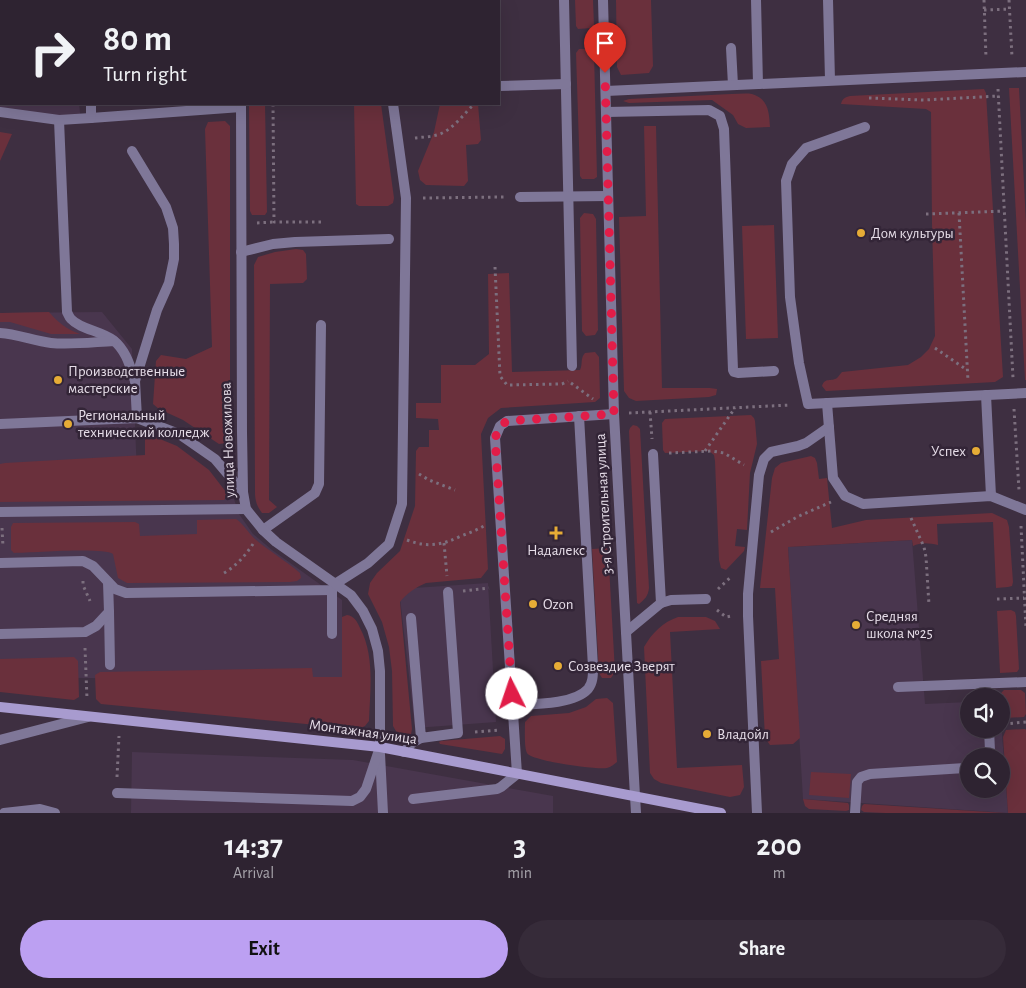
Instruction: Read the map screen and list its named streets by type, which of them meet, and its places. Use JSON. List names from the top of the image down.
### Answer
{
  "streets": {
    "main road": ["Монтажная улица"],
    "street": ["улица Новожилова", "3-я Строительная улица"]
  },
  "crossings": [
    ["улица Новожилова", "Монтажная улица"],
    ["3-я Строительная улица", "Монтажная улица"]
  ],
  "places": {
    "other": [
      "Дом культуры",
      "Производственные мастерские",
      "Региональный технический колледж",
      "Успех",
      "Ozon",
      "Средняя школа №25",
      "Созвездие Зверят",
      "Владойл"
    ],
    "health": ["Надалекс"]
  },
  "page": {
    "turn": ["80 m", "Turn right"],
    "eta": [
      "14:37",
      "Arrival",
      "3",
      "min",
      "200",
      "m"
    ],
    "buttons": ["Exit", "Share"]
  }
}
